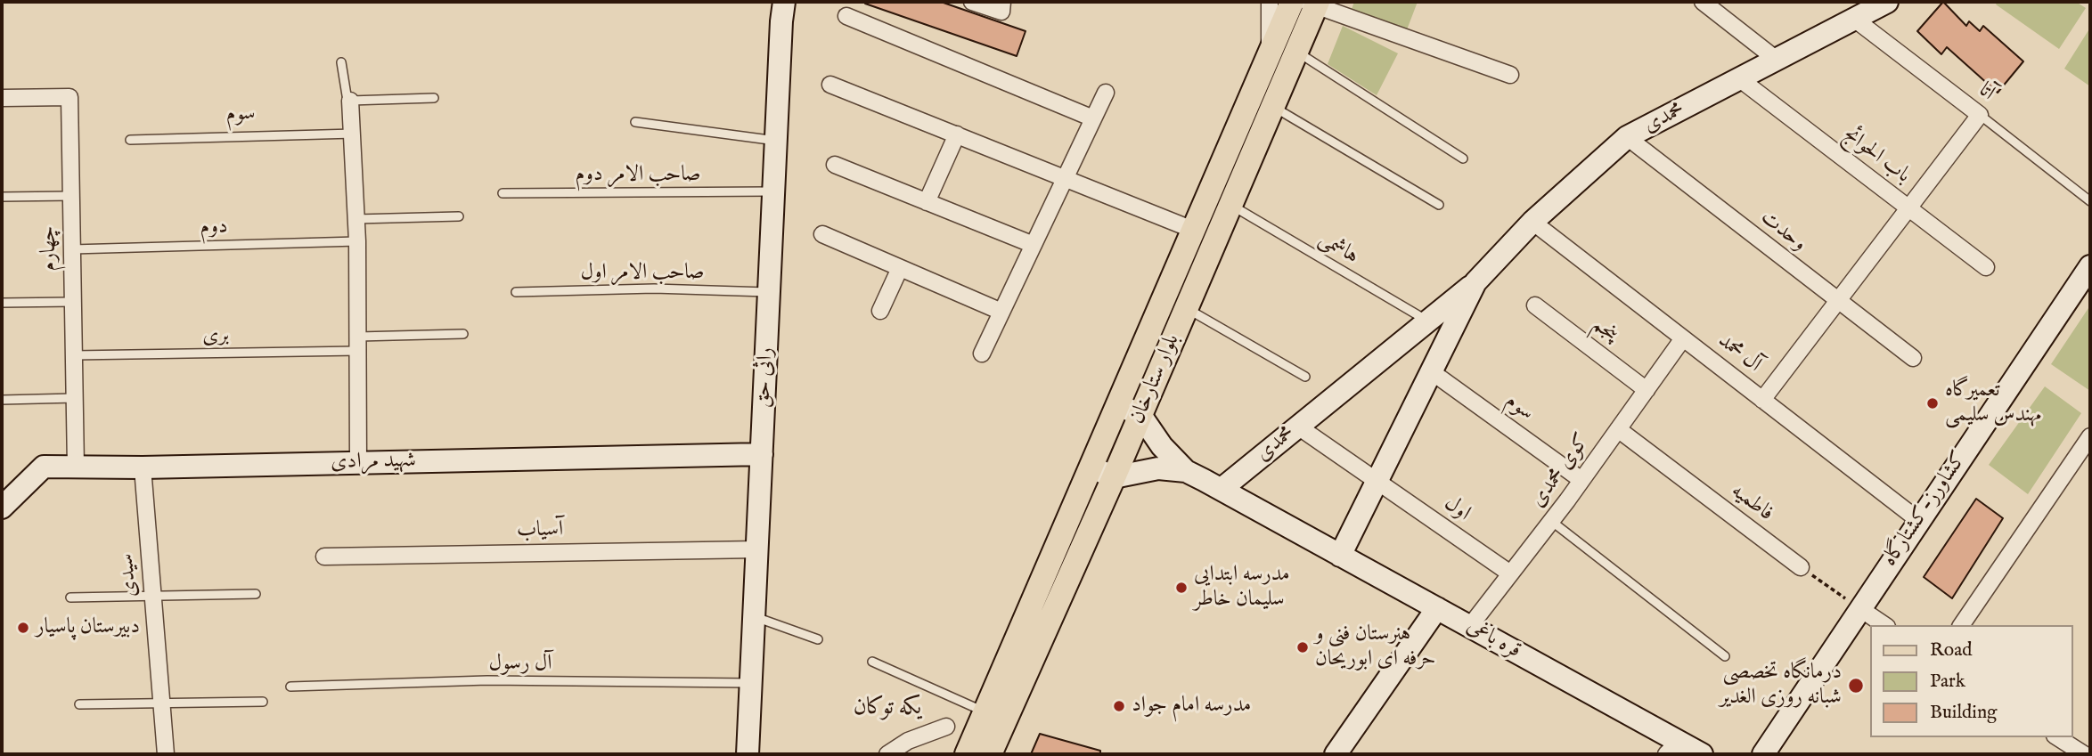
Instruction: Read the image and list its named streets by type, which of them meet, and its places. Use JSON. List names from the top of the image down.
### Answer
{
  "streets": {
    "main road": ["بلوار ستارخان"],
    "street": [
      "آتا",
      "سوم",
      "محمدی",
      "باب الحوائج",
      "وحدت",
      "چهارم",
      "پنجم",
      "آل محمد",
      "راثی حق",
      "شهید مرادی",
      "کوی محمدی",
      "فاطمیه",
      "اول",
      "کشاورز-کشتارگاه",
      "آسیاب",
      "سیدی",
      "قره باغی"
    ],
    "lane": [
      "صاحب الامر دوم",
      "دوم",
      "هاشمی",
      "صاحب الامر اول",
      "بری",
      "آل رسول"
    ]
  },
  "crossings": [
    ["آتا", "محمدی"],
    ["سوم", "محمدی"],
    ["سوم", "کوی محمدی"],
    ["محمدی", "باب الحوائج"],
    ["محمدی", "وحدت"],
    ["محمدی", "هاشمی"],
    ["محمدی", "آل محمد"],
    ["محمدی", "اول"],
    ["محمدی", "قره باغی"],
    ["صاحب الامر دوم", "راثی حق"],
    ["دوم", "چهارم"],
    ["چهارم", "بری"],
    ["چهارم", "شهید مرادی"],
    ["هاشمی", "بلوار ستارخان"],
    ["صاحب الامر اول", "راثی حق"],
    ["پنجم", "کوی محمدی"],
    ["آل محمد", "کوی محمدی"],
    ["آل محمد", "کشاورز-کشتارگاه"],
    ["راثی حق", "شهید مرادی"],
    ["راثی حق", "آسیاب"],
    ["راثی حق", "آل رسول"],
    ["بلوار ستارخان", "قره باغی"],
    ["شهید مرادی", "سیدی"],
    ["کوی محمدی", "فاطمیه"],
    ["کوی محمدی", "اول"],
    ["کوی محمدی", "قره باغی"]
  ],
  "districts": ["یکه توکان"],
  "places": [
    "تعمیرگاه مهندس سلیمی",
    "مدرسه ابتدایی سلیمان خاطر",
    "دبیرستان پاسیار",
    "هنرستان فنی و حرفه ای ابوریحان",
    "درمانگاه تخصصی شبانه روزی الغدیر",
    "مدرسه امام جواد"
  ],
  "legend": ["Road", "Park", "Building"]
}
